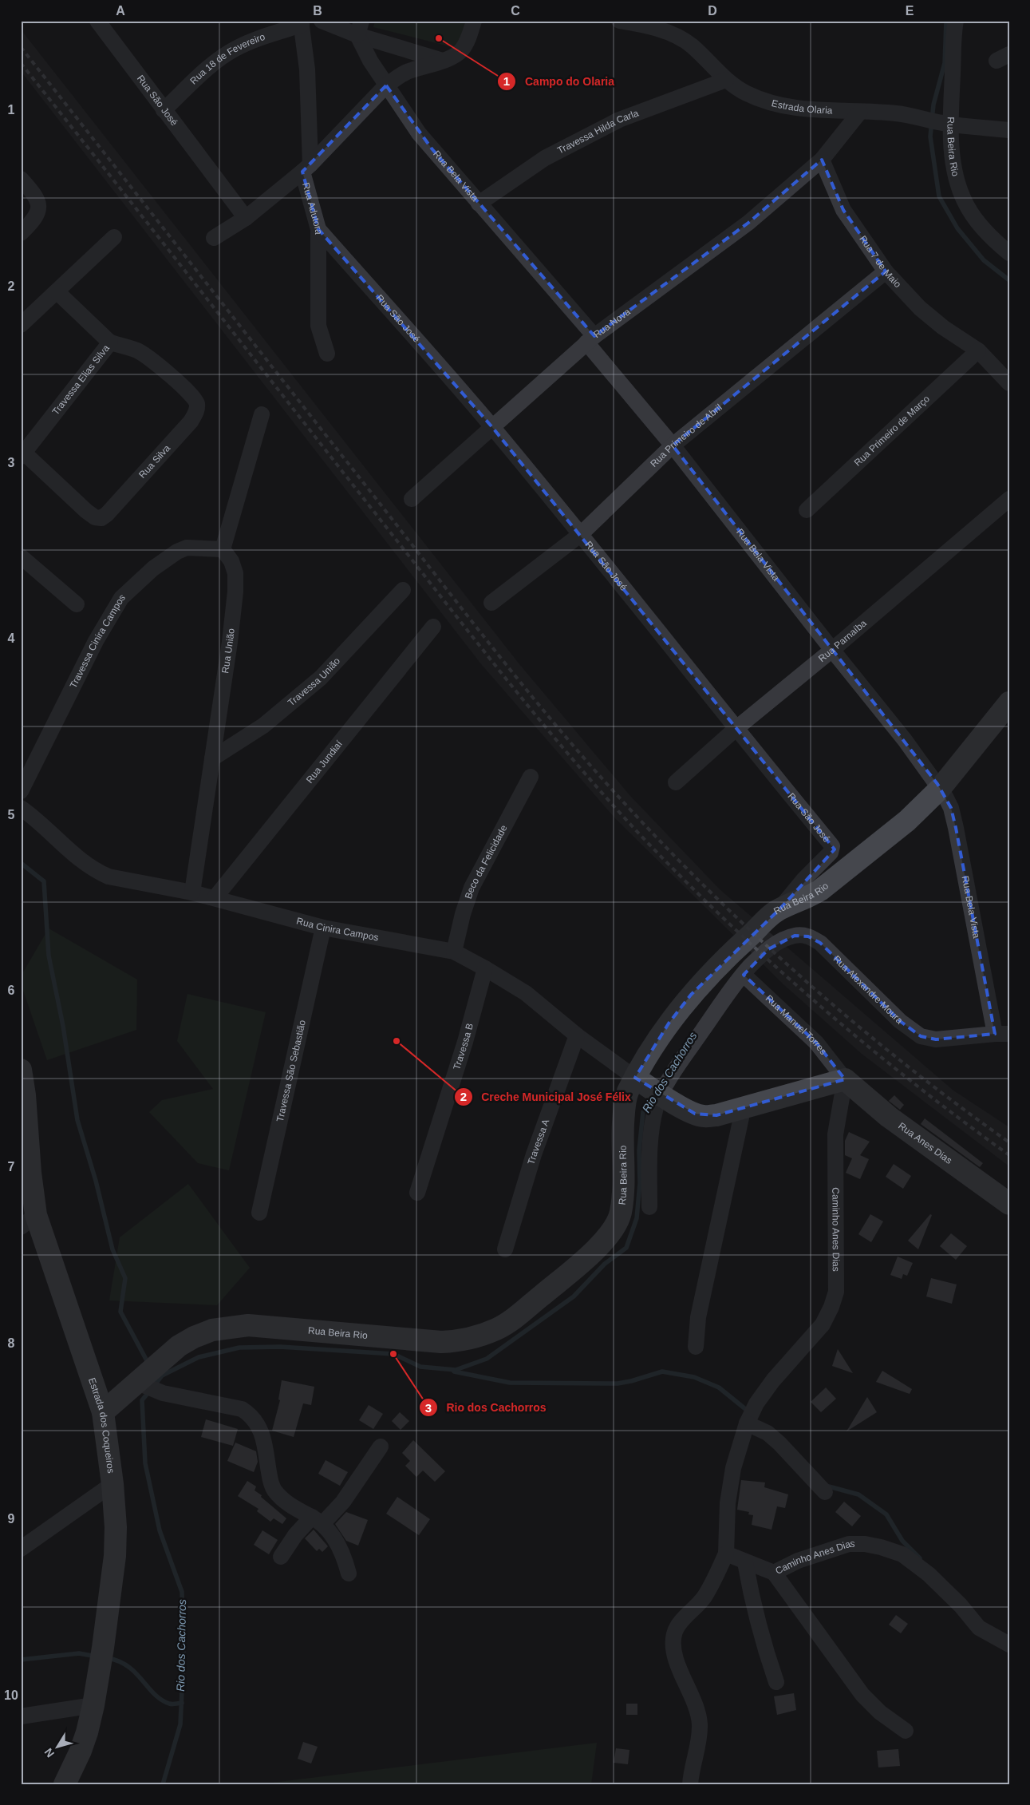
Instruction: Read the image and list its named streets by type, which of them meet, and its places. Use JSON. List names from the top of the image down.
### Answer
{
  "streets": {
    "street": [
      "Rua 18 de Fevereiro",
      "Rua São José",
      "Estrada Olaria",
      "Travessa Hilda Carla",
      "Rua Beira Rio",
      "Rua Bela Vista",
      "Rua Adutora",
      "Rua 7 de Maio",
      "Rua Nova",
      "Travessa Elias Silva",
      "Rua Primeiro de Março",
      "Rua Primeiro de Abril",
      "Rua Silva",
      "Rua Parnaíba",
      "Travessa Cinira Campos",
      "Rua União",
      "Travessa União",
      "Rua Jundiaí",
      "Beco da Felicidade",
      "Rua Cinira Campos",
      "Rua Alexandre Moura",
      "Rua Manuel Torres",
      "Travessa B",
      "Travessa São Sebastião",
      "Travessa A",
      "Rua Anes Dias",
      "Caminho Anes Dias",
      "Estrada dos Coqueiros"
    ]
  },
  "crossings": [
    ["Rua 18 de Fevereiro", "Rua São José"],
    ["Rua 18 de Fevereiro", "Rua Adutora"],
    ["Rua São José", "Rua Beira Rio"],
    ["Rua São José", "Rua Adutora"],
    ["Rua São José", "Rua Nova"],
    ["Rua São José", "Rua Primeiro de Abril"],
    ["Rua São José", "Rua Parnaíba"],
    ["Estrada Olaria", "Travessa Hilda Carla"],
    ["Estrada Olaria", "Rua Beira Rio"],
    ["Travessa Hilda Carla", "Rua Bela Vista"],
    ["Rua Beira Rio", "Rua Bela Vista"],
    ["Rua Beira Rio", "Rua Cinira Campos"],
    ["Rua Beira Rio", "Rua Alexandre Moura"],
    ["Rua Beira Rio", "Estrada dos Coqueiros"],
    ["Rua Bela Vista", "Rua Nova"],
    ["Rua Bela Vista", "Rua Primeiro de Abril"],
    ["Rua Bela Vista", "Rua Parnaíba"],
    ["Rua Bela Vista", "Rua Alexandre Moura"],
    ["Rua 7 de Maio", "Rua Nova"],
    ["Rua 7 de Maio", "Rua Primeiro de Março"],
    ["Rua 7 de Maio", "Rua Primeiro de Abril"],
    ["Travessa Elias Silva", "Rua Silva"],
    ["Travessa Cinira Campos", "Rua União"],
    ["Rua União", "Travessa União"],
    ["Rua União", "Rua Cinira Campos"],
    ["Rua Jundiaí", "Rua Cinira Campos"],
    ["Beco da Felicidade", "Rua Cinira Campos"],
    ["Rua Cinira Campos", "Rua Alexandre Moura"],
    ["Rua Cinira Campos", "Travessa B"],
    ["Rua Cinira Campos", "Travessa São Sebastião"],
    ["Rua Cinira Campos", "Travessa A"],
    ["Rua Alexandre Moura", "Rua Manuel Torres"],
    ["Rua Manuel Torres", "Rua Anes Dias"],
    ["Rua Manuel Torres", "Caminho Anes Dias"],
    ["Rua Anes Dias", "Caminho Anes Dias"]
  ],
  "water": ["Rio dos Cachorros"],
  "places": ["Campo do Olaria", "Creche Municipal José Félix", "Rio dos Cachorros"],
  "north": "bottom left",
  "grid": {
    "columns": [
      "A",
      "B",
      "C",
      "D",
      "E"
    ],
    "rows": [
      "1",
      "2",
      "3",
      "4",
      "5",
      "6",
      "7",
      "8",
      "9",
      "10"
    ]
  }
}
